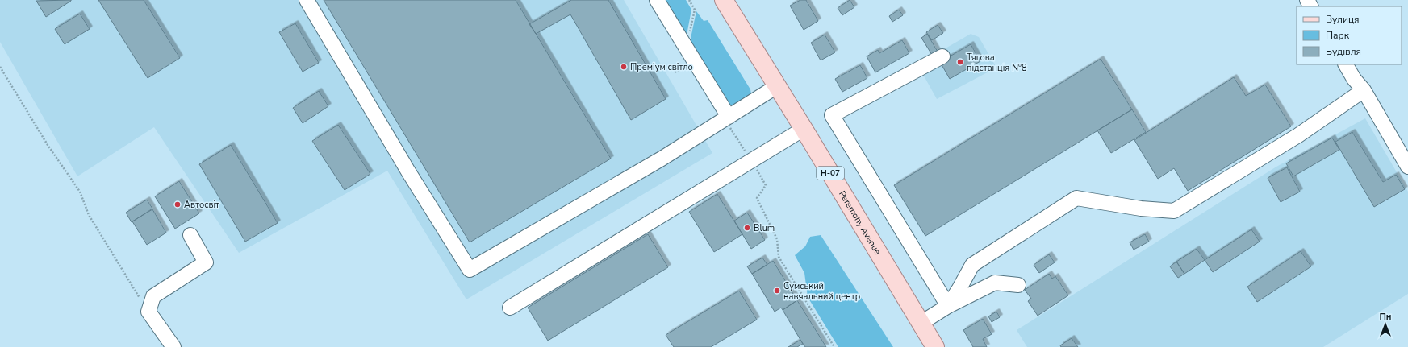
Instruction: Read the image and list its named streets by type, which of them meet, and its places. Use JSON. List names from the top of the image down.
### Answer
{
  "streets": {
    "main road": ["Н-07", "Peremohy Avenue"]
  },
  "places": [
    "Тягова підстанція №8",
    "Преміум світло",
    "Автосвіт",
    "Blum",
    "Сумський навчальний центр"
  ],
  "legend": ["Вулиця", "Парк", "Будівля"],
  "north": "top"
}
